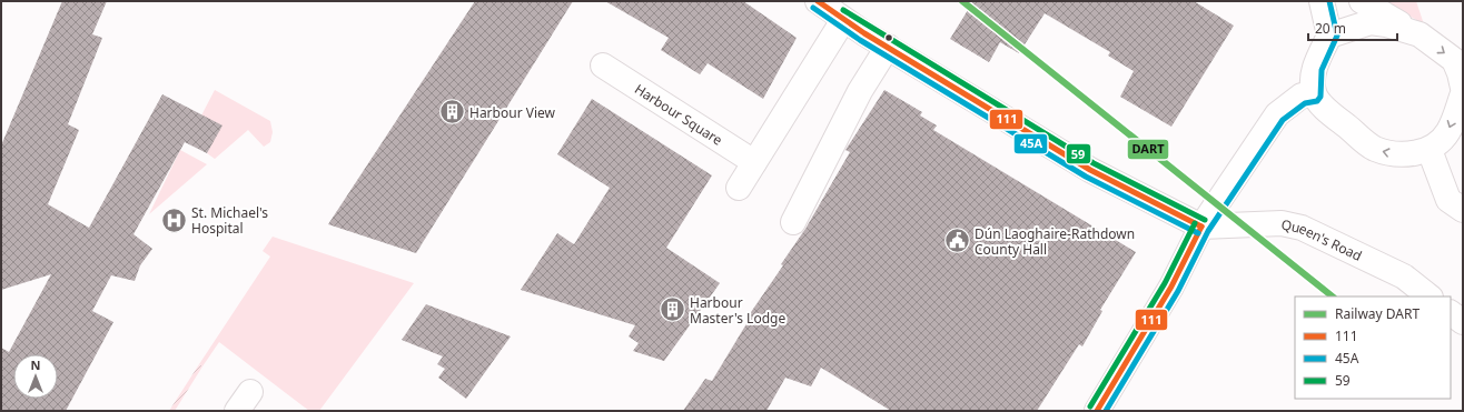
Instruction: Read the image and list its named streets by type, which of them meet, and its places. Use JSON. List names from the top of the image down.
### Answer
{
  "streets": {
    "main road": ["Harbour Square", "Queen's Road"]
  },
  "places": {
    "building": ["Harbour View", "Harbour Master's Lodge"],
    "hospital": ["St. Michael's Hospital"],
    "public building": ["Dún Laoghaire-Rathdown County Hall"]
  },
  "lines": [
    "rail line DART",
    "transit line 111",
    "transit line 45A",
    "transit line 59"
  ],
  "legend": [
    "Railway DART",
    "111",
    "45A",
    "59"
  ],
  "scale_bar": "20 m",
  "north": "top"
}
